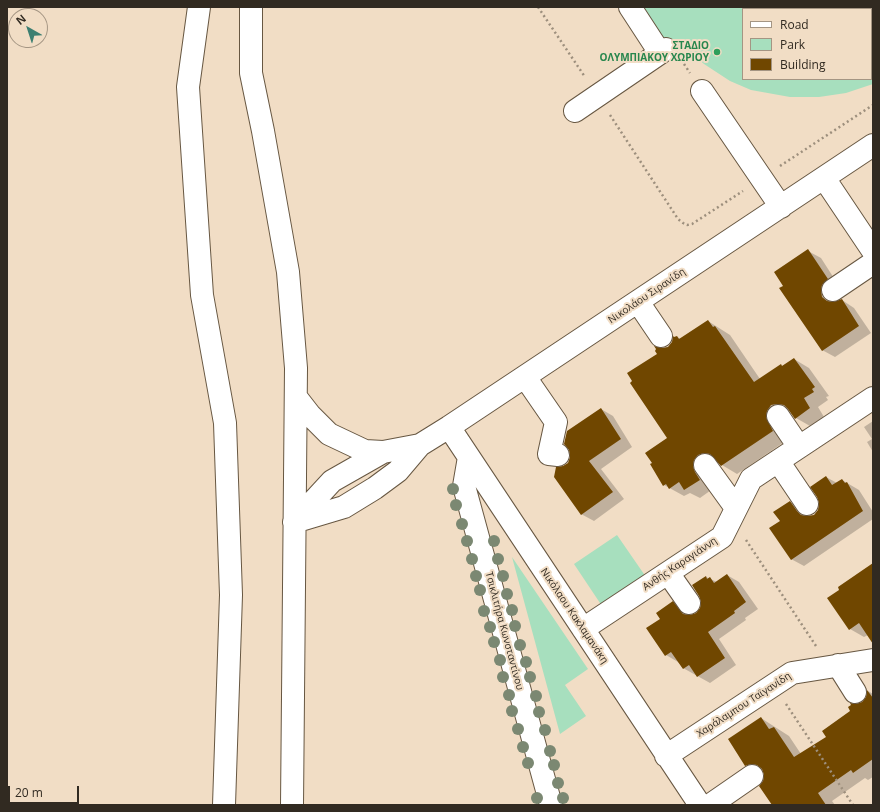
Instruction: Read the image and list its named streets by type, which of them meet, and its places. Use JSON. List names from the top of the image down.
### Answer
{
  "streets": {
    "street": [
      "Νικολάου Σιρανίδη",
      "Ανθής Καραγιάννη",
      "Νικόλαου Κακλαμανάκη",
      "Τσικλιτήρα Κωνσταντίνου",
      "Χαράλαμπου Ταϊγανίδη"
    ]
  },
  "crossings": [
    ["Νικολάου Σιρανίδη", "Νικόλαου Κακλαμανάκη"],
    ["Ανθής Καραγιάννη", "Νικόλαου Κακλαμανάκη"],
    ["Νικόλαου Κακλαμανάκη", "Τσικλιτήρα Κωνσταντίνου"],
    ["Νικόλαου Κακλαμανάκη", "Χαράλαμπου Ταϊγανίδη"]
  ],
  "places": ["ΣΤΑΔΙΟ ΟΛΥΜΠΙΑΚΟΥ ΧΩΡΙΟΥ"],
  "legend": ["Road", "Park", "Building"],
  "scale_bar": "20 m",
  "north": "top left"
}
